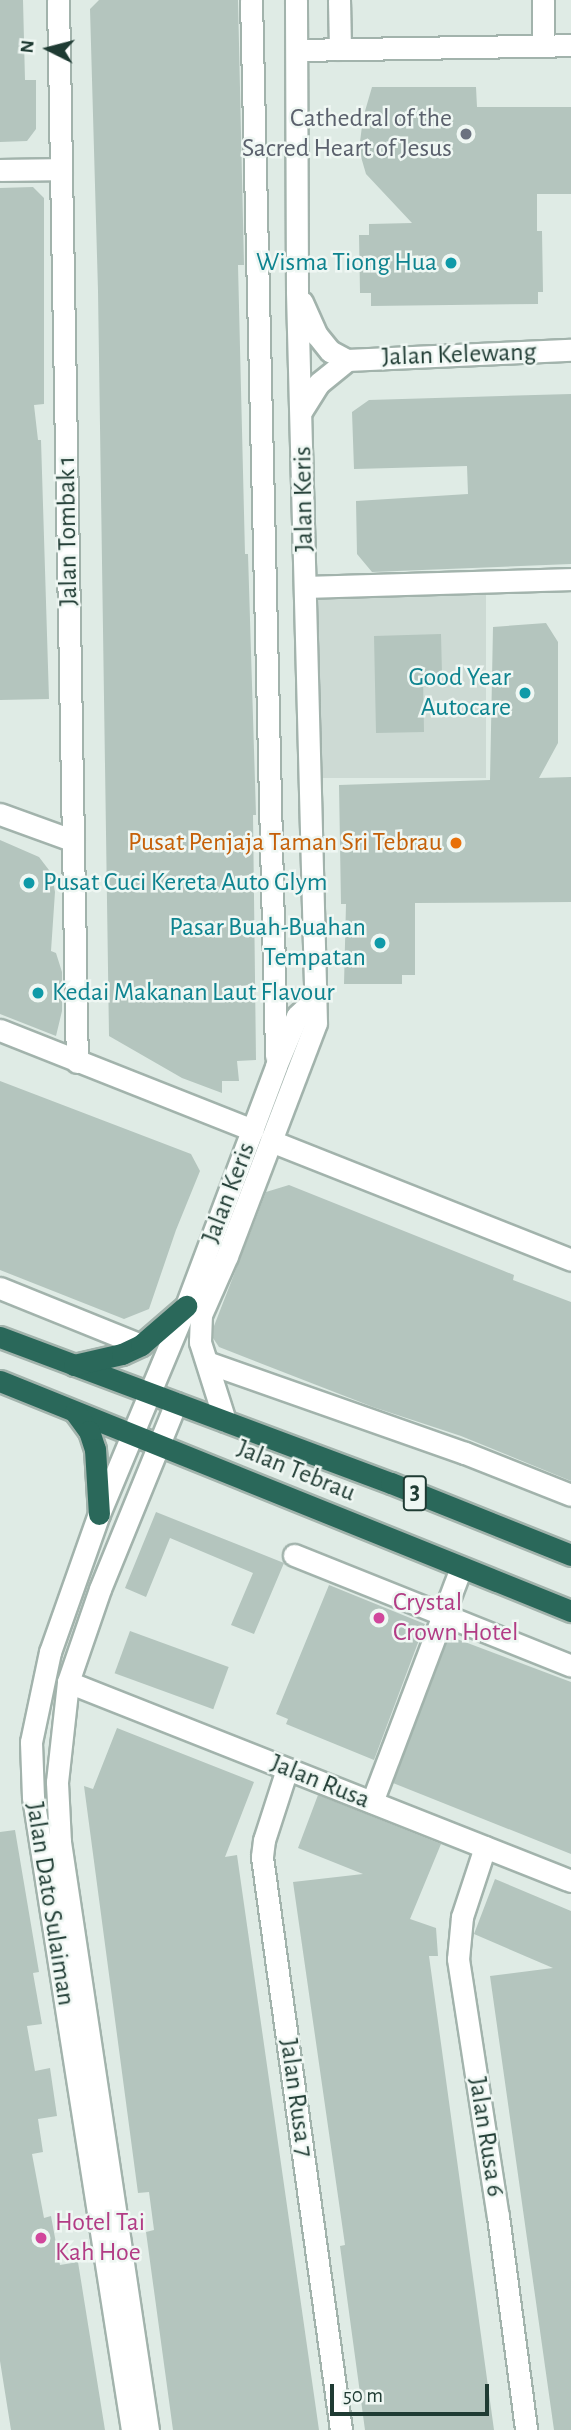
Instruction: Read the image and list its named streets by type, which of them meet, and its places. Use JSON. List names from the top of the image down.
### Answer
{
  "streets": {
    "highway": ["Jalan Tebrau", "3"],
    "street": [
      "Jalan Kelewang",
      "Jalan Keris",
      "Jalan Tombak 1",
      "Jalan Rusa",
      "Jalan Dato Sulaiman",
      "Jalan Rusa 7",
      "Jalan Rusa 6"
    ]
  },
  "crossings": [
    ["Jalan Kelewang", "Jalan Keris"],
    ["Jalan Keris", "Jalan Tebrau"],
    ["Jalan Keris", "Jalan Dato Sulaiman"],
    ["Jalan Tebrau", "Jalan Dato Sulaiman"],
    ["Jalan Rusa", "Jalan Dato Sulaiman"],
    ["Jalan Rusa", "Jalan Rusa 7"],
    ["Jalan Rusa", "Jalan Rusa 6"]
  ],
  "places": [
    "Cathedral of the Sacred Heart of Jesus",
    "Wisma Tiong Hua",
    "Good Year Autocare",
    "Pusat Penjaja Taman Sri Tebrau",
    "Pusat Cuci Kereta Auto Glym",
    "Pasar Buah-Buahan Tempatan",
    "Kedai Makanan Laut Flavour",
    "Crystal Crown Hotel",
    "Hotel Tai Kah Hoe"
  ],
  "scale_bar": "50 m",
  "north": "left"
}
